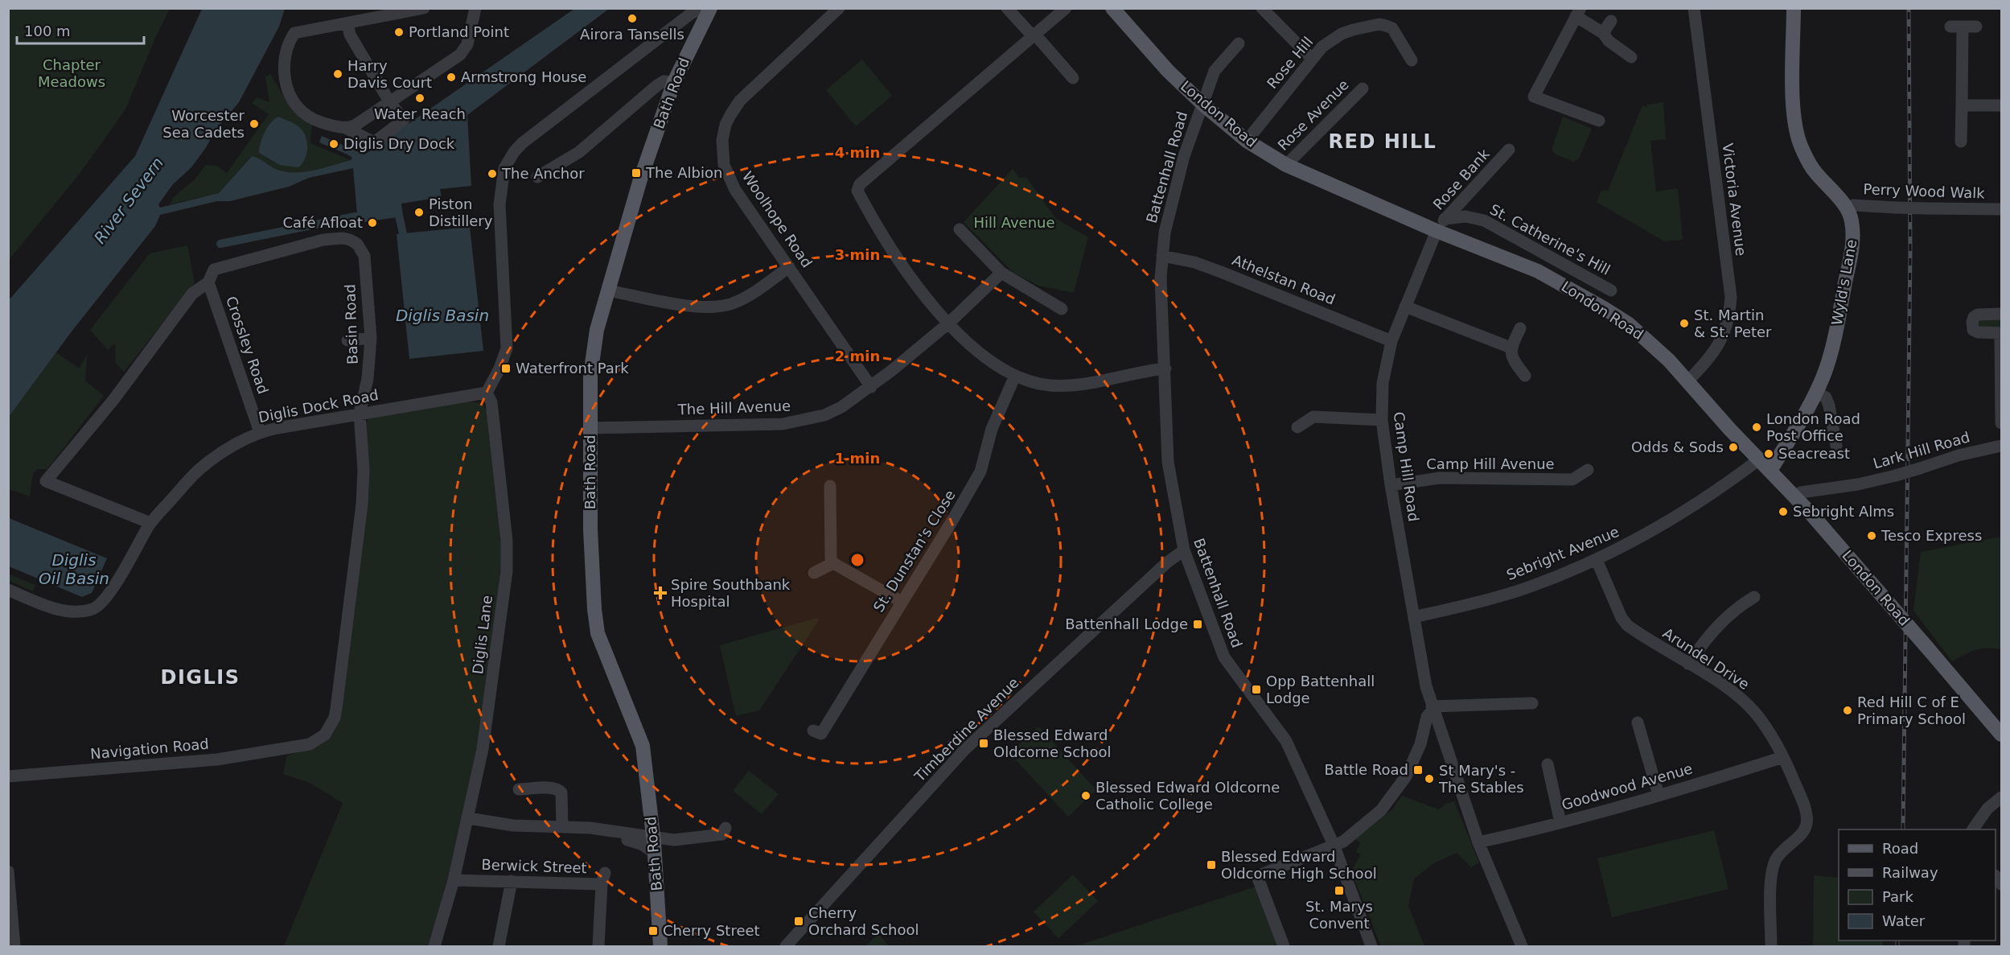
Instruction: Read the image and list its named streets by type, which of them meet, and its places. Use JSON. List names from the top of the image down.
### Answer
{
  "streets": {
    "main road": ["Bath Road", "London Road", "Wyld's Lane"],
    "street": [
      "Rose Hill",
      "Rose Avenue",
      "Battenhall Road",
      "Rose Bank",
      "Perry Wood Walk",
      "Victoria Avenue",
      "Woolhope Road",
      "St. Catherine's Hill",
      "Athelstan Road",
      "Basin Road",
      "Crossley Road",
      "Diglis Dock Road",
      "The Hill Avenue",
      "Lark Hill Road",
      "Camp Hill Avenue",
      "Camp Hill Road",
      "St. Dunstan's Close",
      "Sebright Avenue",
      "Diglis Lane",
      "Arundel Drive",
      "Timberdine Avenue",
      "Navigation Road",
      "Goodwood Avenue",
      "Berwick Street"
    ]
  },
  "crossings": [
    ["Rose Hill", "London Road"],
    ["Bath Road", "The Hill Avenue"],
    ["London Road", "Rose Avenue"],
    ["London Road", "Battenhall Road"],
    ["London Road", "Rose Bank"],
    ["London Road", "Victoria Avenue"],
    ["London Road", "St. Catherine's Hill"],
    ["London Road", "Wyld's Lane"],
    ["London Road", "Lark Hill Road"],
    ["London Road", "Camp Hill Road"],
    ["London Road", "Sebright Avenue"],
    ["Battenhall Road", "Athelstan Road"],
    ["Battenhall Road", "Timberdine Avenue"],
    ["Rose Bank", "St. Catherine's Hill"],
    ["Rose Bank", "Camp Hill Road"],
    ["Perry Wood Walk", "Wyld's Lane"],
    ["Woolhope Road", "The Hill Avenue"],
    ["St. Catherine's Hill", "Camp Hill Road"],
    ["Athelstan Road", "Camp Hill Road"],
    ["Basin Road", "Crossley Road"],
    ["Basin Road", "Diglis Dock Road"],
    ["Basin Road", "Navigation Road"],
    ["Crossley Road", "Diglis Dock Road"],
    ["Diglis Dock Road", "Diglis Lane"],
    ["Diglis Dock Road", "Navigation Road"],
    ["Camp Hill Avenue", "Camp Hill Road"],
    ["Camp Hill Road", "Sebright Avenue"],
    ["Camp Hill Road", "Goodwood Avenue"],
    ["Sebright Avenue", "Arundel Drive"],
    ["Diglis Lane", "Berwick Street"],
    ["Arundel Drive", "Goodwood Avenue"]
  ],
  "districts": ["RED HILL", "DIGLIS"],
  "water": ["River Severn", "Diglis Basin", "Diglis Oil Basin"],
  "parks": ["Chapter Meadows", "Hill Avenue"],
  "places": {
    "other": [
      "Airora Tansells",
      "Portland Point",
      "Harry Davis Court",
      "Armstrong House",
      "Water Reach",
      "Worcester Sea Cadets",
      "Diglis Dry Dock",
      "The Anchor",
      "Piston Distillery",
      "Café Afloat",
      "St. Martin & St. Peter",
      "London Road Post Office",
      "Odds & Sods",
      "Seacreast",
      "Sebright Alms",
      "Tesco Express",
      "Red Hill C of E Primary School",
      "St Mary's - The Stables",
      "Blessed Edward Oldcorne Catholic College"
    ],
    "transit": [
      "The Albion",
      "Waterfront Park",
      "Battenhall Lodge",
      "Opp Battenhall Lodge",
      "Blessed Edward Oldcorne School",
      "Battle Road",
      "Blessed Edward Oldcorne High School",
      "St. Marys Convent",
      "Cherry Orchard School",
      "Cherry Street"
    ],
    "health": ["Spire Southbank Hospital"]
  },
  "legend": [
    "Road",
    "Railway",
    "Park",
    "Water"
  ],
  "scale_bar": "100 m",
  "rings": [
    "4 min",
    "3 min",
    "2 min",
    "1 min"
  ]
}
